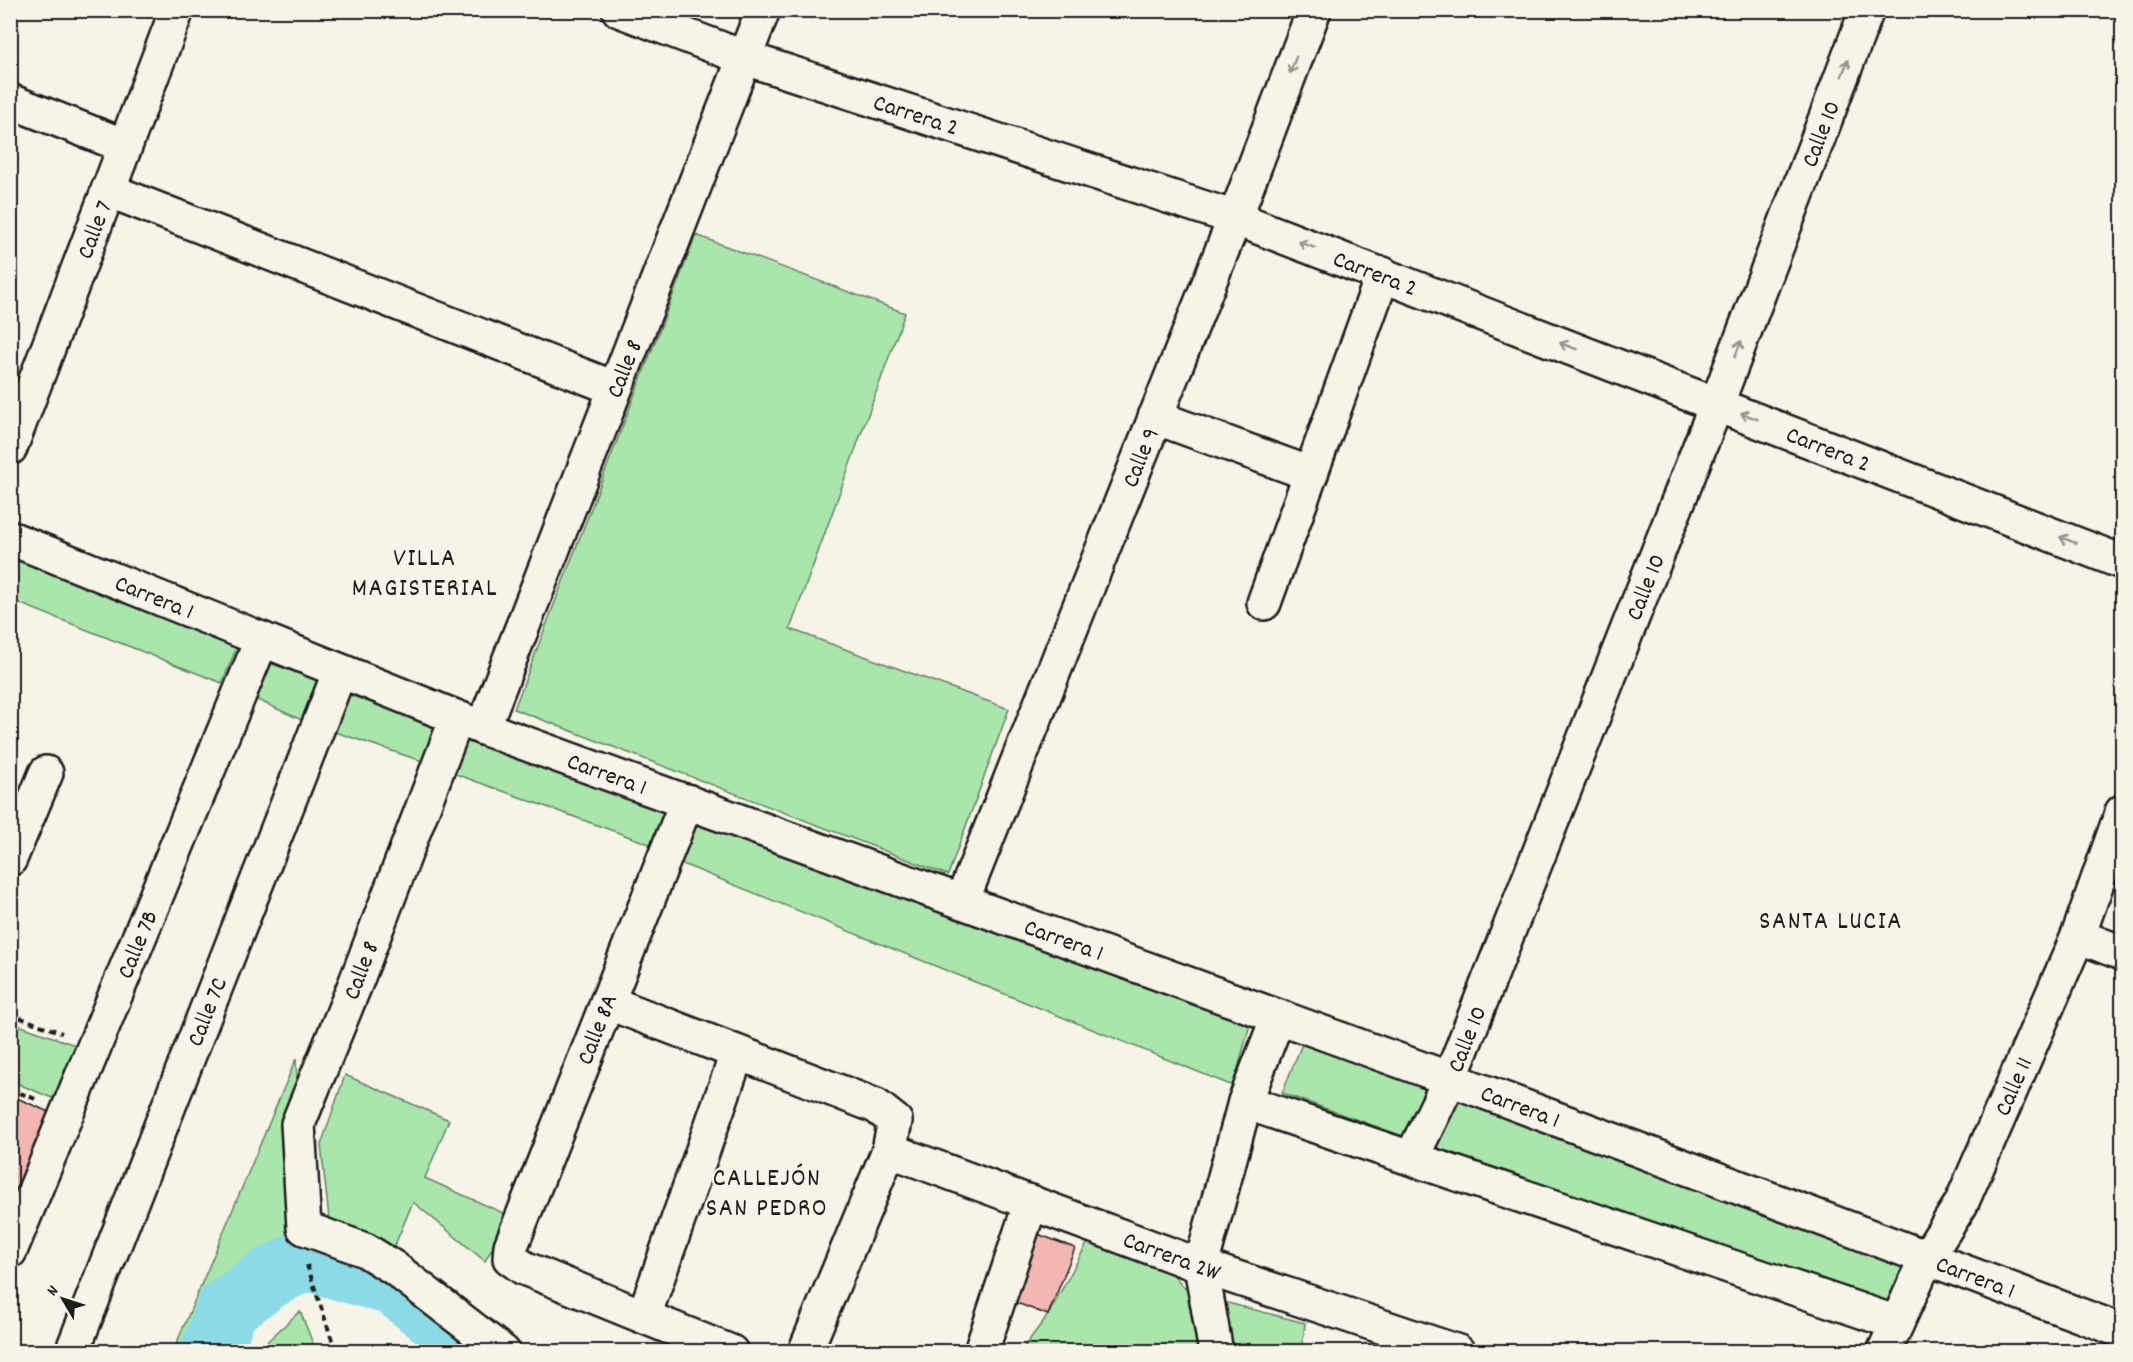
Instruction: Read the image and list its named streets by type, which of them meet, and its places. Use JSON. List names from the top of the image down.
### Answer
{
  "streets": {
    "street": [
      "Carrera 2",
      "Calle 10",
      "Calle 7",
      "Calle 8",
      "Calle 9",
      "Carrera 1",
      "Calle 7B",
      "Calle 7C",
      "Calle 8A",
      "Calle 11",
      "Carrera 2W"
    ]
  },
  "crossings": [
    ["Carrera 2", "Calle 10"],
    ["Carrera 2", "Calle 8"],
    ["Carrera 2", "Calle 9"],
    ["Calle 10", "Carrera 1"],
    ["Calle 8", "Carrera 1"],
    ["Calle 9", "Carrera 1"],
    ["Carrera 1", "Calle 7B"],
    ["Carrera 1", "Calle 7C"],
    ["Carrera 1", "Calle 8A"],
    ["Carrera 1", "Calle 11"]
  ],
  "one_way": ["Carrera 2"],
  "districts": ["VILLA MAGISTERIAL", "SANTA LUCIA", "CALLEJÓN SAN PEDRO"],
  "north": "top left"
}
